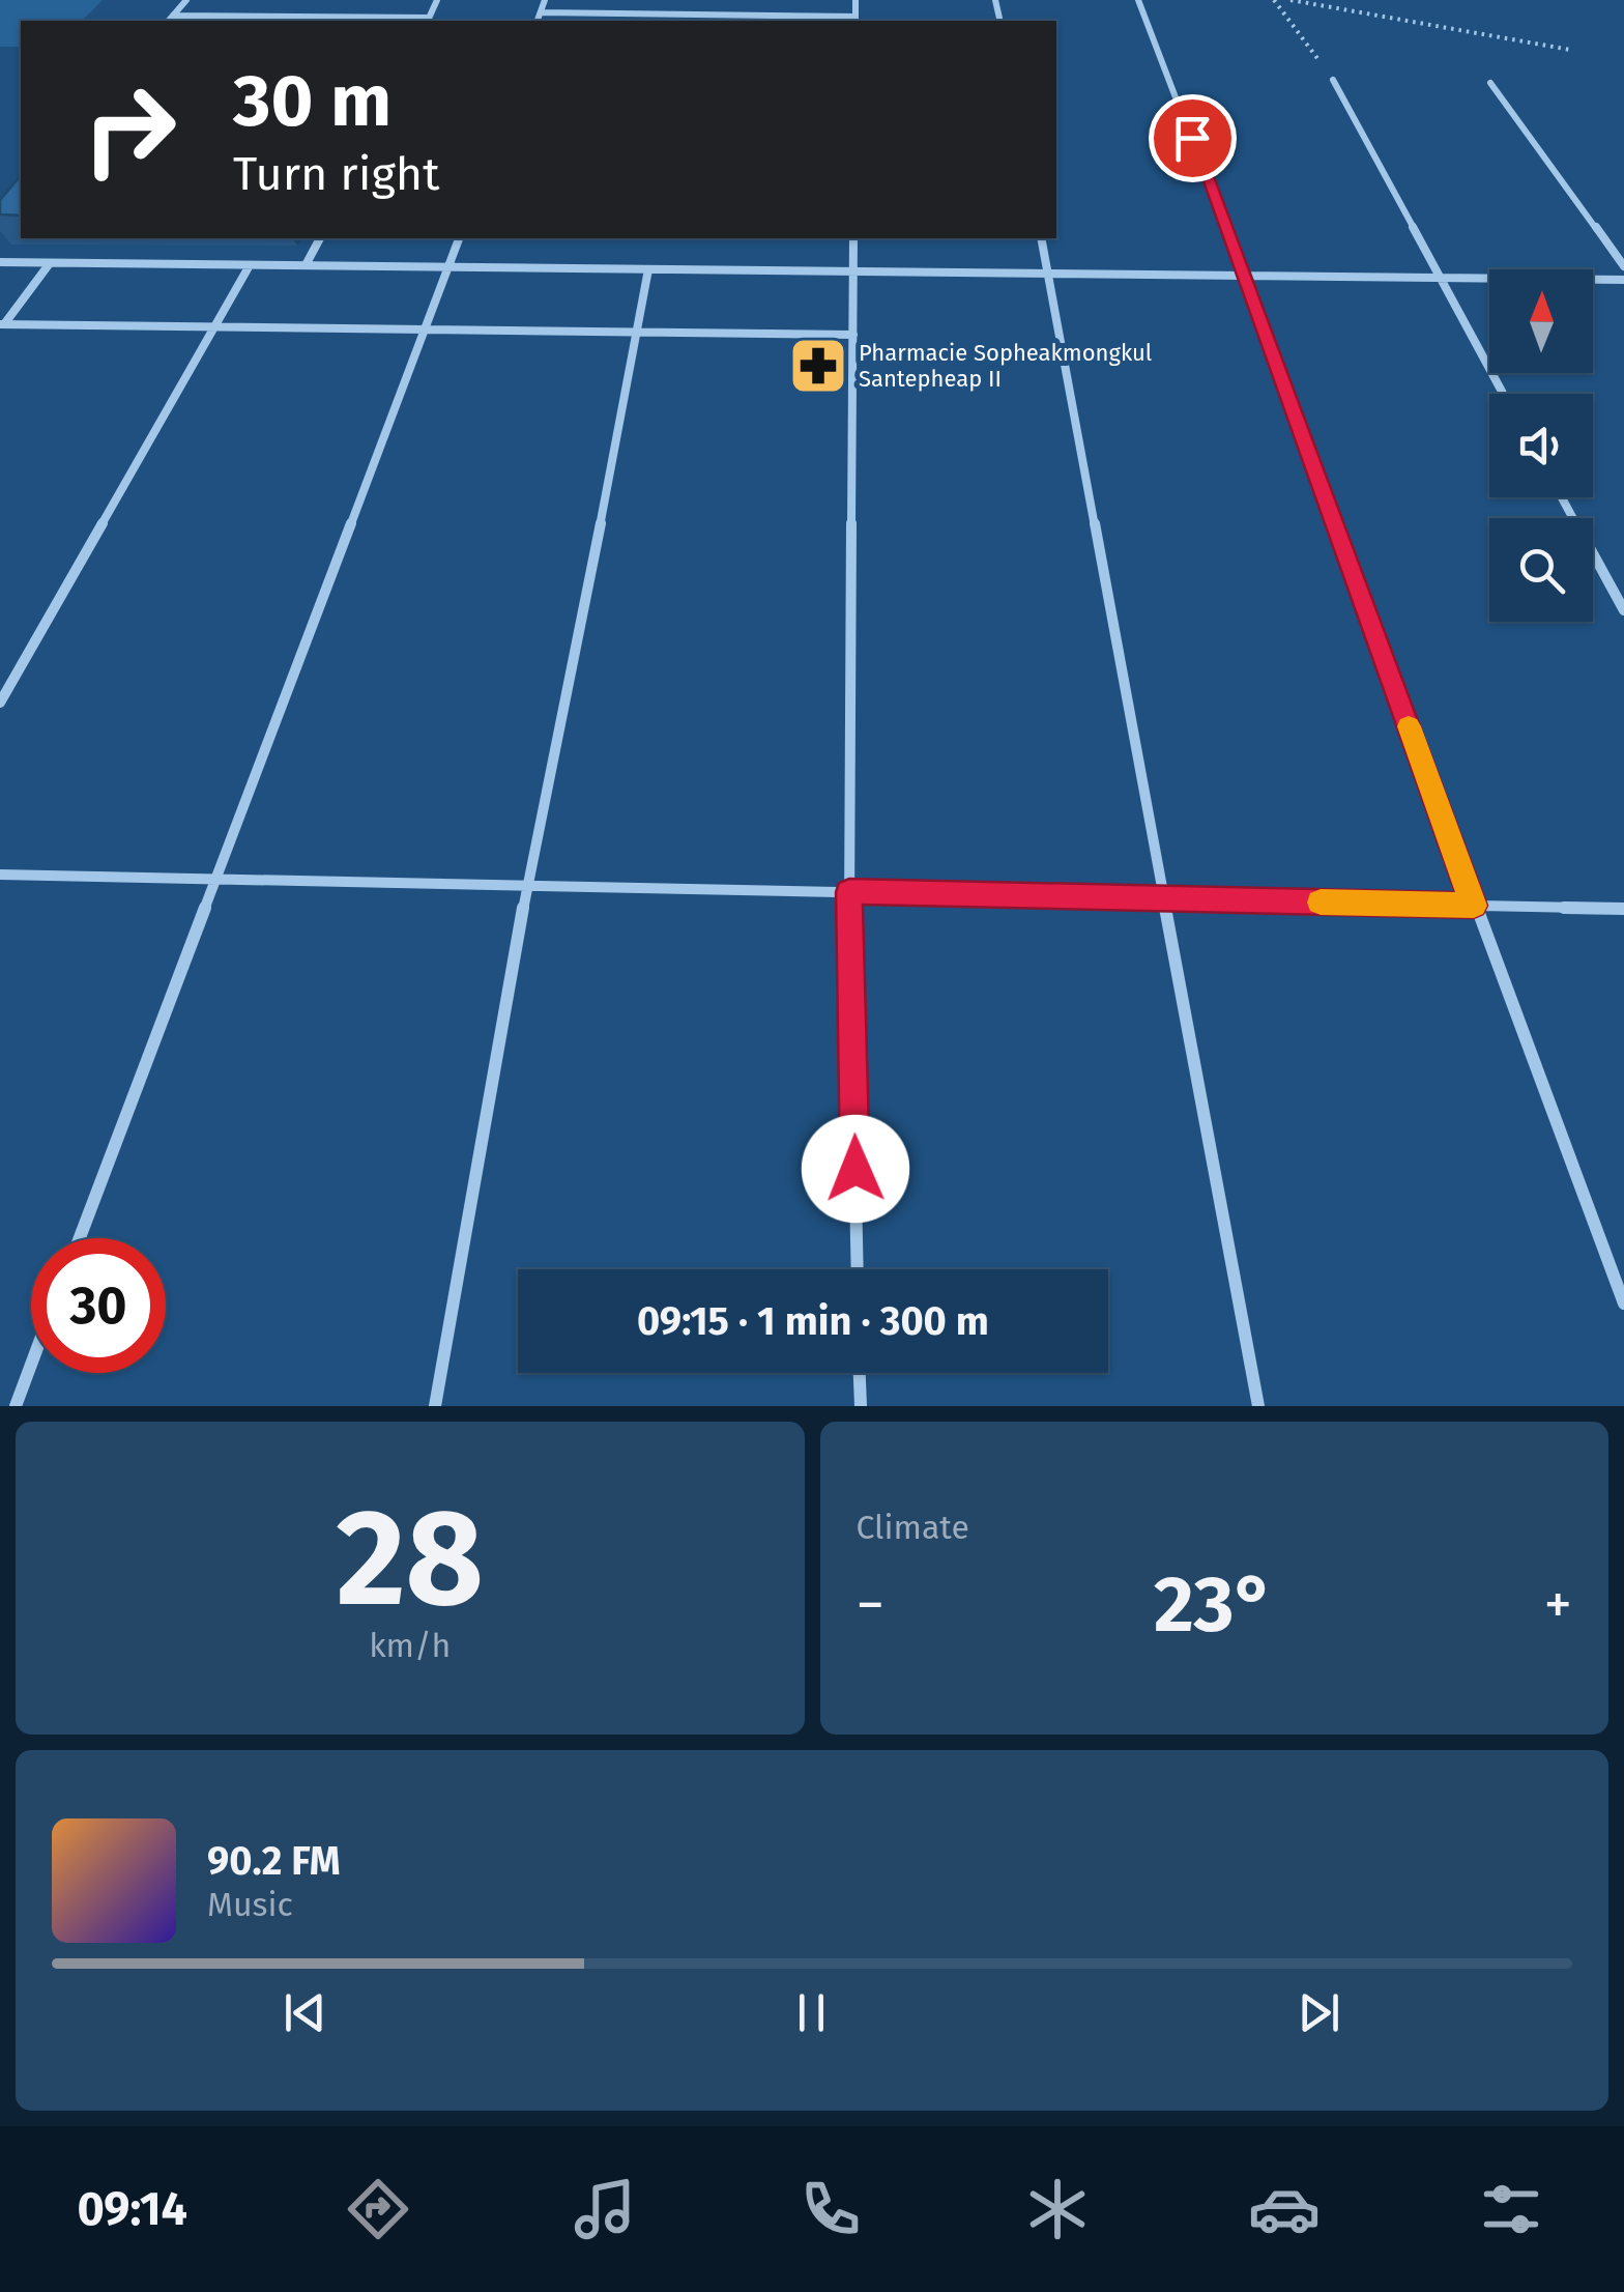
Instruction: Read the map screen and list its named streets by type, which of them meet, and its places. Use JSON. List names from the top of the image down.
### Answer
{
  "places": {
    "pharmacy": ["Pharmacie Sopheakmongkul Santepheap II"]
  },
  "north": "top",
  "page": {
    "turn": ["30 m", "Turn right"],
    "limit": "30",
    "trip": "09:15 · 1 min · 300 m",
    "tile": [
      ["28", "km/h"],
      "Climate"
    ],
    "heat": ["−", "23°", "+"],
    "song": ["90.2 FM", "Music"],
    "tabs": "09:14"
  }
}
